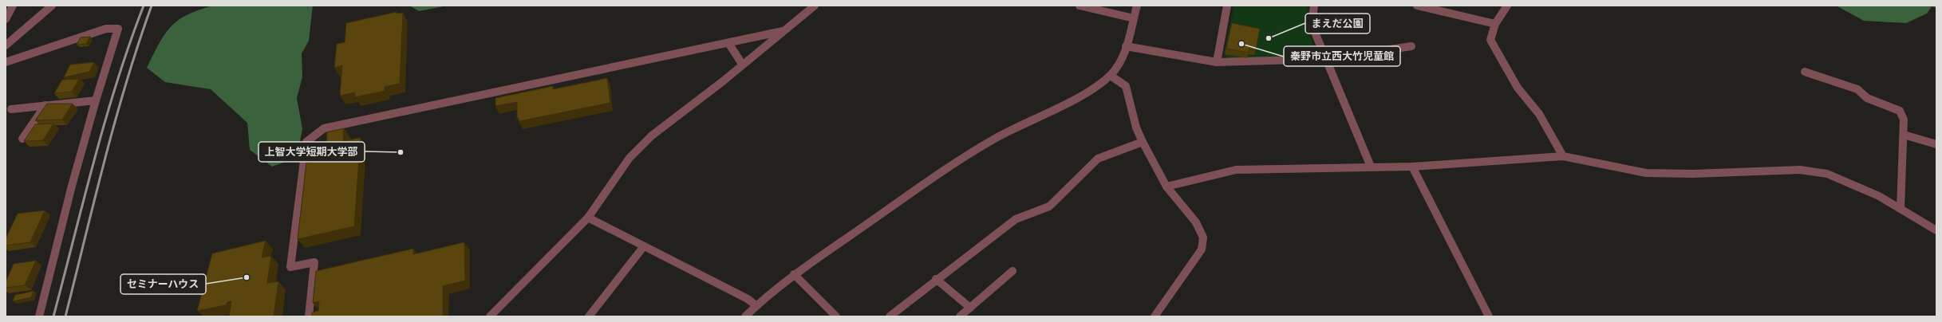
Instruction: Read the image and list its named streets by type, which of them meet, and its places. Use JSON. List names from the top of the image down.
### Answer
{
  "places": [
    "まえだ公園",
    "秦野市立西大竹児童館",
    "上智大学短期大学部",
    "セミナーハウス"
  ]
}
